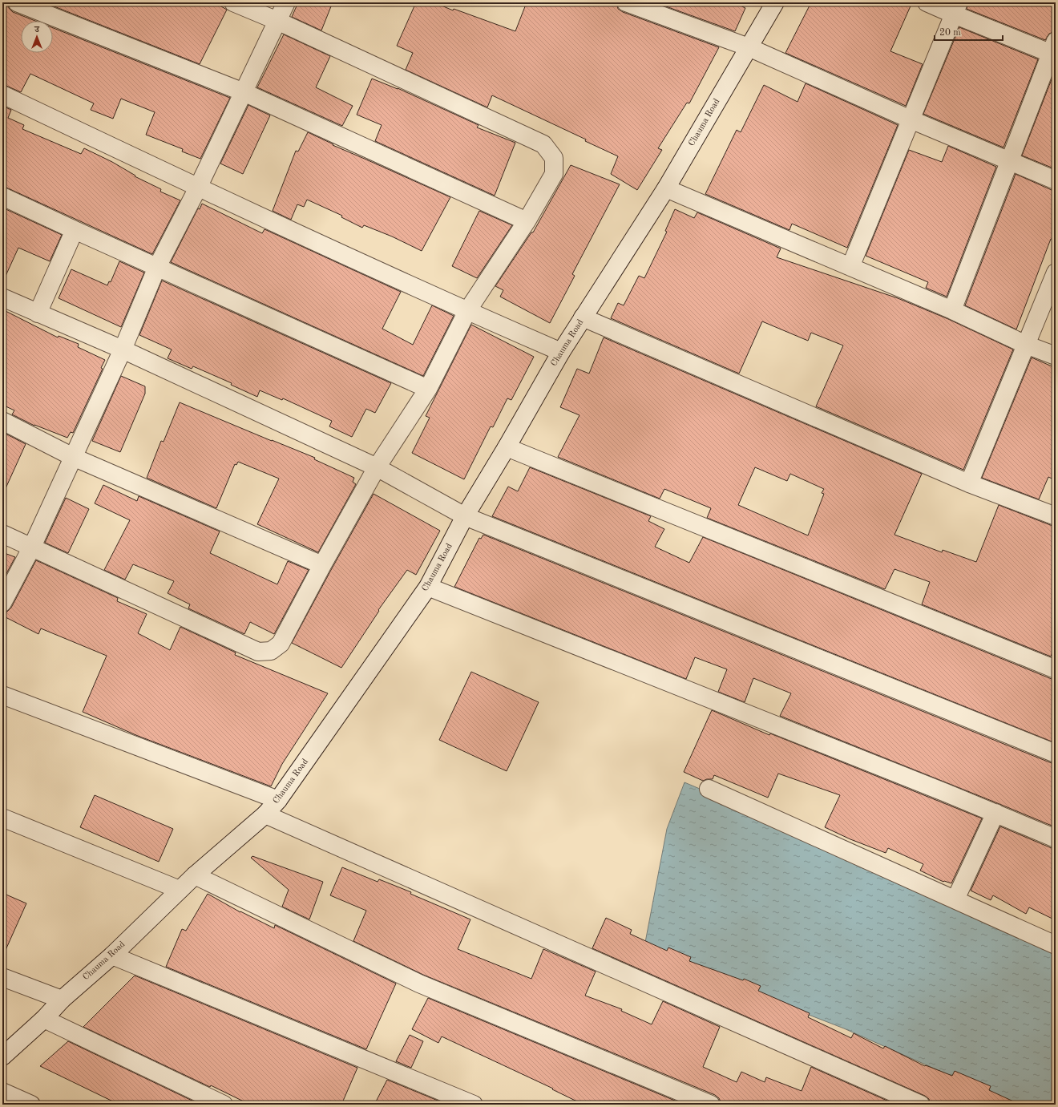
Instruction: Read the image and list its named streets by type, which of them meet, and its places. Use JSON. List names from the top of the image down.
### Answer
{
  "streets": {
    "street": ["Chauma Road"]
  },
  "scale_bar": "20 m",
  "north": "top"
}
